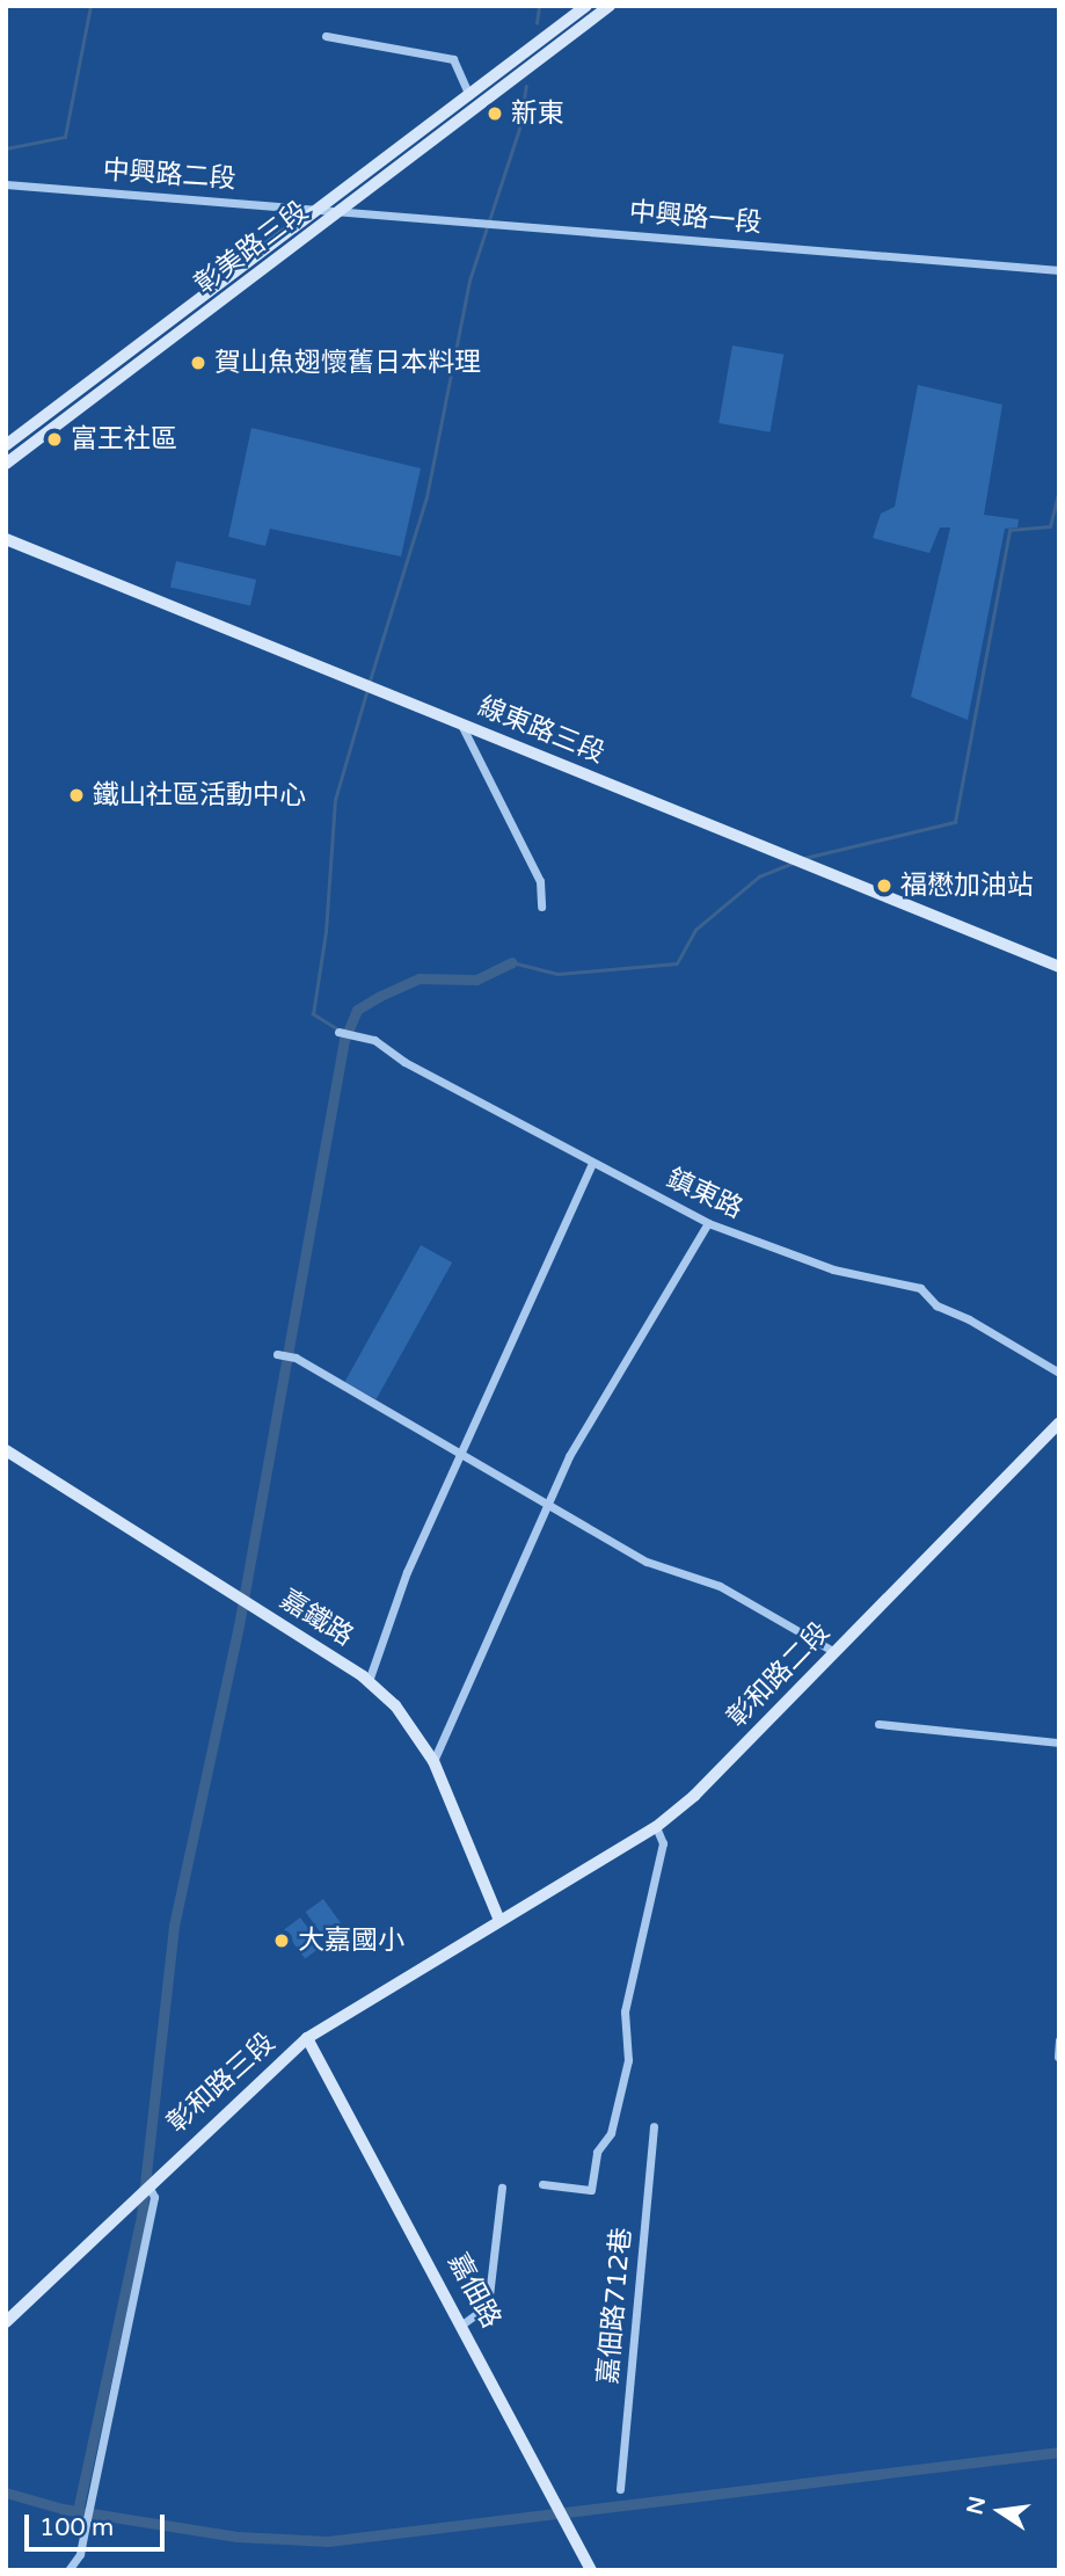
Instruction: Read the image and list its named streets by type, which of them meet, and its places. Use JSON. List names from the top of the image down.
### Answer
{
  "streets": {
    "main road": [
      "彰美路三段",
      "線東路三段",
      "嘉鐵路",
      "彰和路二段",
      "彰和路三段",
      "嘉佃路"
    ],
    "street": [
      "中興路二段",
      "中興路一段",
      "鎮東路",
      "嘉佃路712巷"
    ]
  },
  "crossings": [
    ["中興路二段", "中興路一段"],
    ["中興路二段", "彰美路三段"],
    ["中興路一段", "彰美路三段"],
    ["嘉鐵路", "彰和路二段"],
    ["嘉鐵路", "彰和路三段"],
    ["彰和路二段", "彰和路三段"],
    ["彰和路三段", "嘉佃路"]
  ],
  "places": [
    "新東",
    "賀山魚翅懷舊日本料理",
    "富王社區",
    "鐵山社區活動中心",
    "福懋加油站",
    "大嘉國小"
  ],
  "scale_bar": "100 m",
  "north": "left"
}
